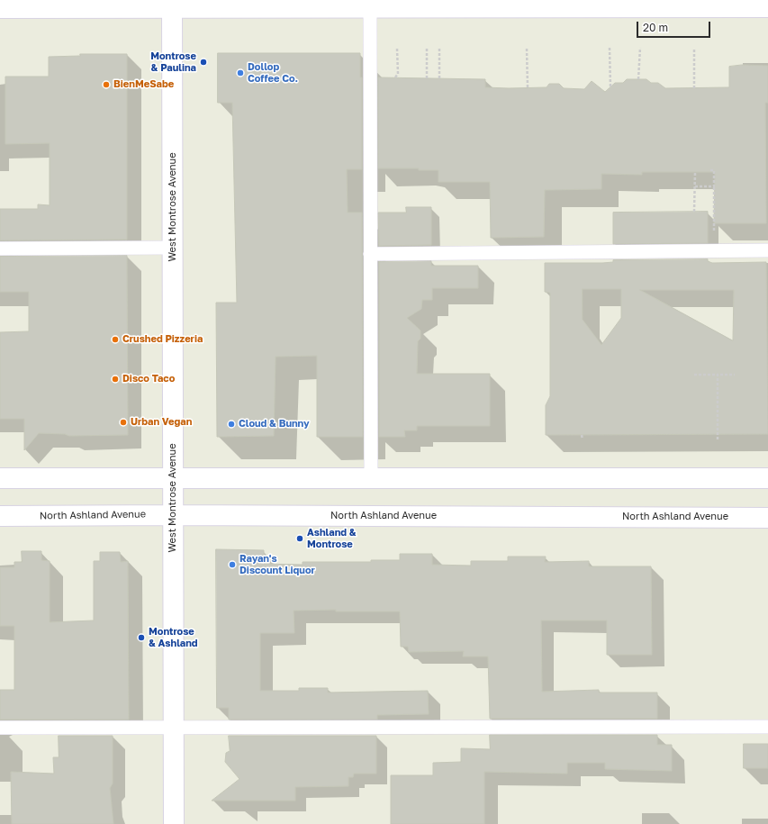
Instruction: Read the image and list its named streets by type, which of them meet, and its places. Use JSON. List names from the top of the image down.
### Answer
{
  "streets": {
    "main road": ["West Montrose Avenue", "North Ashland Avenue"]
  },
  "crossings": [
    ["West Montrose Avenue", "North Ashland Avenue"]
  ],
  "places": [
    "Montrose & Paulina",
    "Dollop Coffee Co.",
    "BienMeSabe",
    "Crushed Pizzeria",
    "Disco Taco",
    "Urban Vegan",
    "Cloud & Bunny",
    "Ashland & Montrose",
    "Rayan's Discount Liquor",
    "Montrose & Ashland"
  ],
  "scale_bar": "20 m"
}
